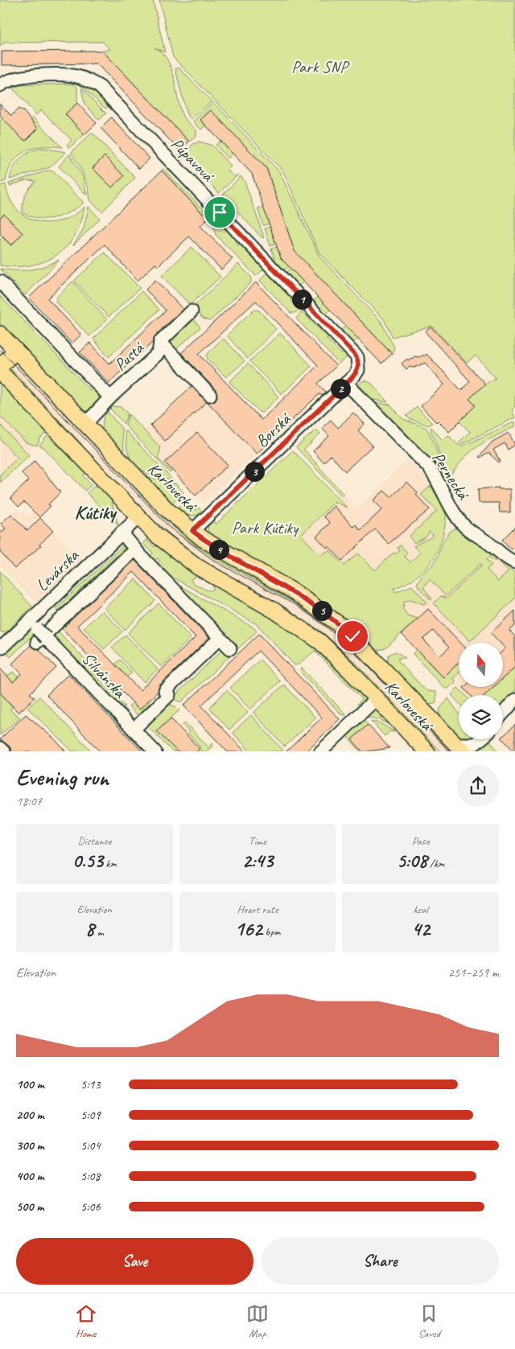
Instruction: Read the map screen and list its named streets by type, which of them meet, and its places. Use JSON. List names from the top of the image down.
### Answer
{
  "streets": {
    "main road": ["Karloveská"],
    "street": [
      "Púpavová",
      "Pustá",
      "Borská",
      "Pernecká",
      "Levárska",
      "Silvánska"
    ]
  },
  "crossings": [
    ["Púpavová", "Borská"],
    ["Pustá", "Karloveská"],
    ["Borská", "Pernecká"],
    ["Borská", "Karloveská"],
    ["Karloveská", "Levárska"],
    ["Levárska", "Silvánska"]
  ],
  "districts": ["Kútiky"],
  "parks": ["Park SNP", "Park Kútiky"],
  "north": "top",
  "page": {
    "pins": [
      "1",
      "2",
      "3",
      "4",
      "5"
    ],
    "heading": ["Evening run", "18:07"],
    "stats": [
      ["Distance", "0.53 km"],
      ["Time", "2:43"],
      ["Pace", "5:08 /km"],
      ["Elevation", "8 m"],
      ["Heart rate", "162 bpm"],
      ["kcal", "42"]
    ],
    "chart": ["Elevation", "251–259 m"],
    "list": [
      {
        "name": "100 m",
        "note": "5:13"
      },
      {
        "name": "200 m",
        "note": "5:09"
      },
      {
        "name": "300 m",
        "note": "5:04"
      },
      {
        "name": "400 m",
        "note": "5:08"
      },
      {
        "name": "500 m",
        "note": "5:06"
      }
    ],
    "buttons": ["Save", "Share"],
    "tabs": ["Home", "Map", "Saved"]
  }
}
